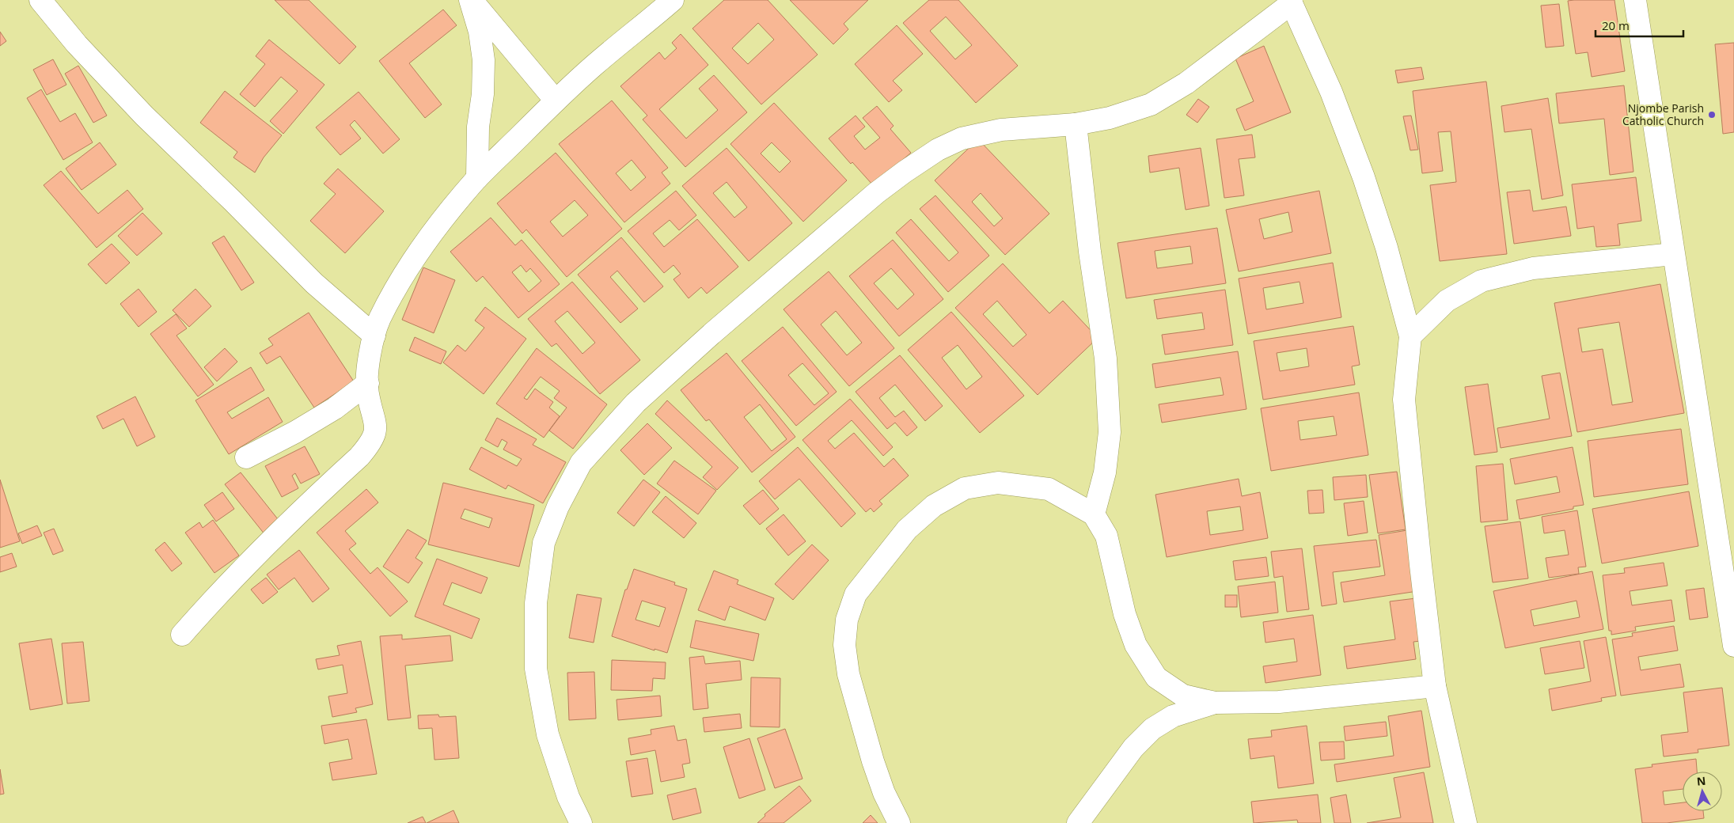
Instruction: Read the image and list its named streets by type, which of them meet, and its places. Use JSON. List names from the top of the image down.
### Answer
{
  "places": ["Njombe Parish Catholic Church"],
  "scale_bar": "20 m",
  "north": "top"
}
